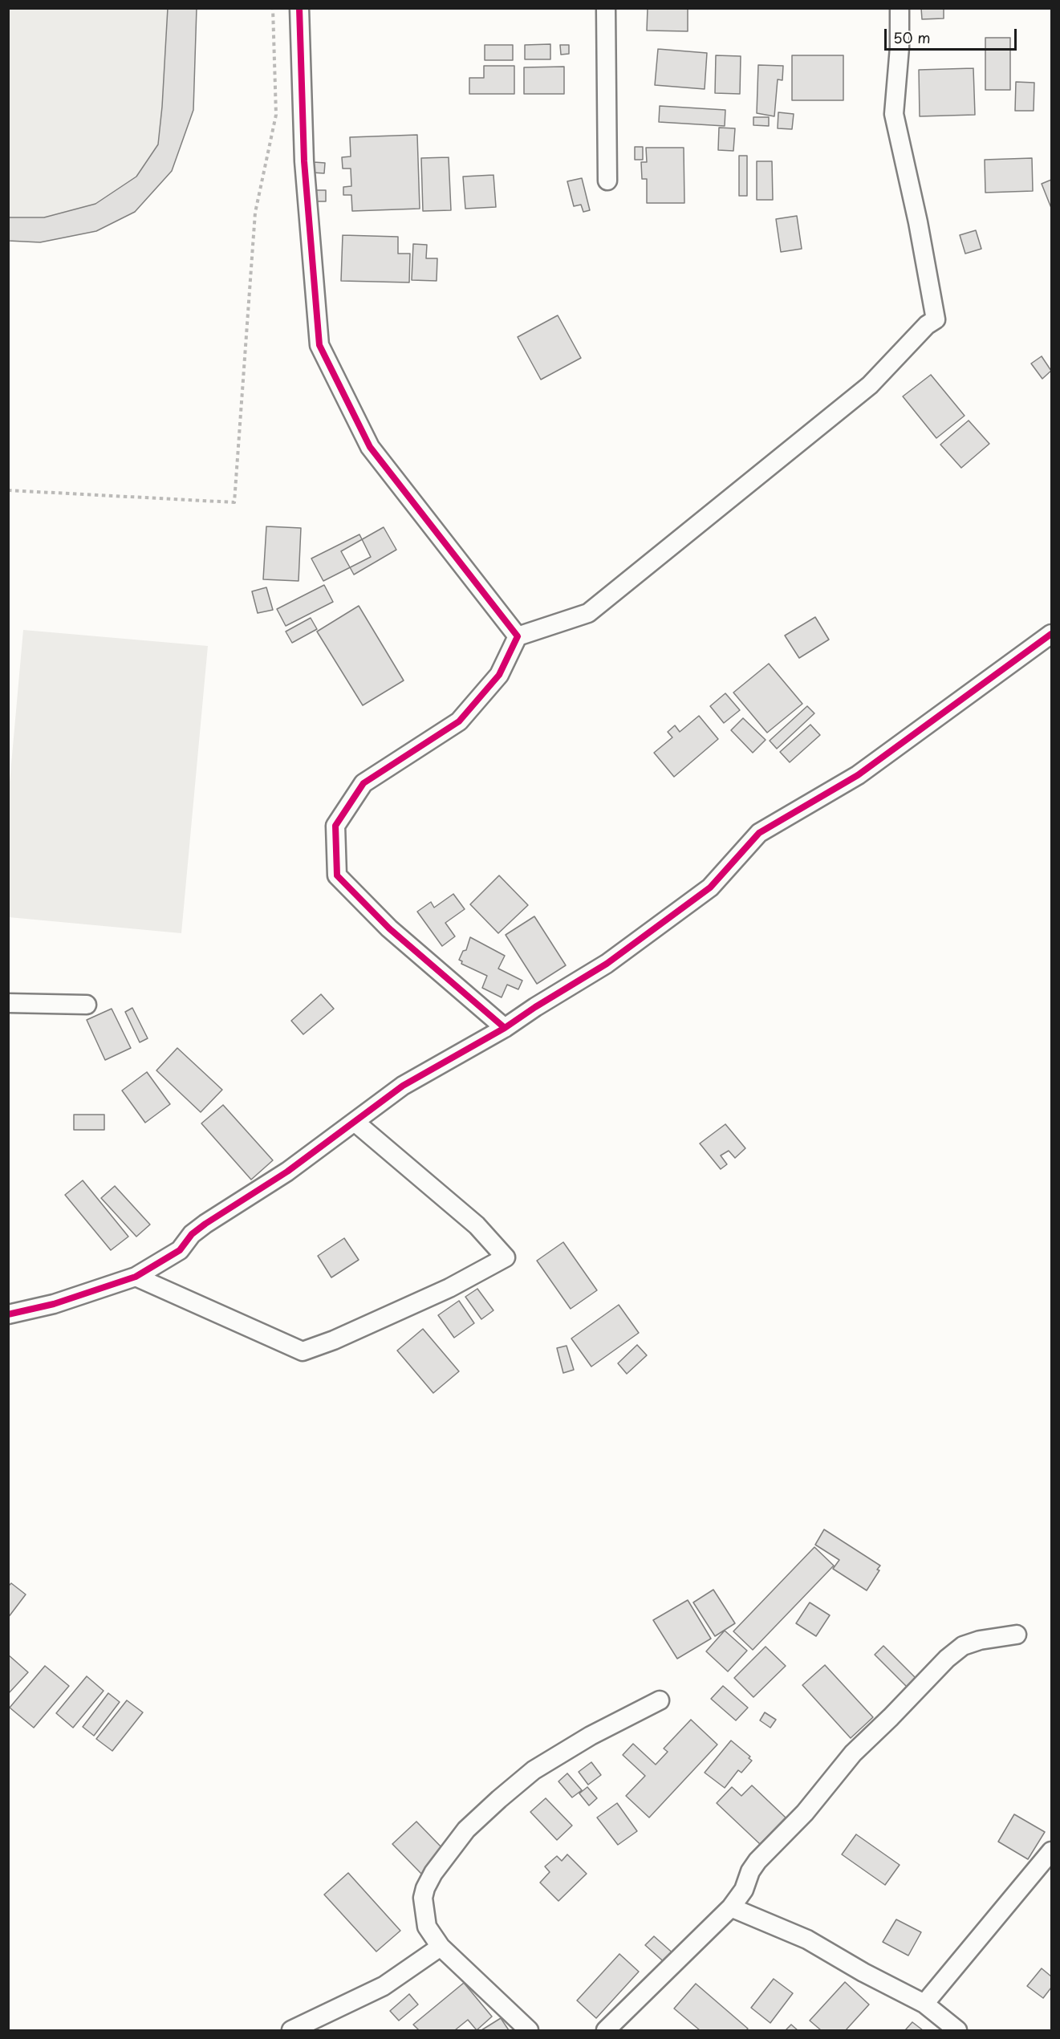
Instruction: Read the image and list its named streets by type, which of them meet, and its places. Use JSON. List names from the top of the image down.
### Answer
{
  "scale_bar": "50 m"
}
